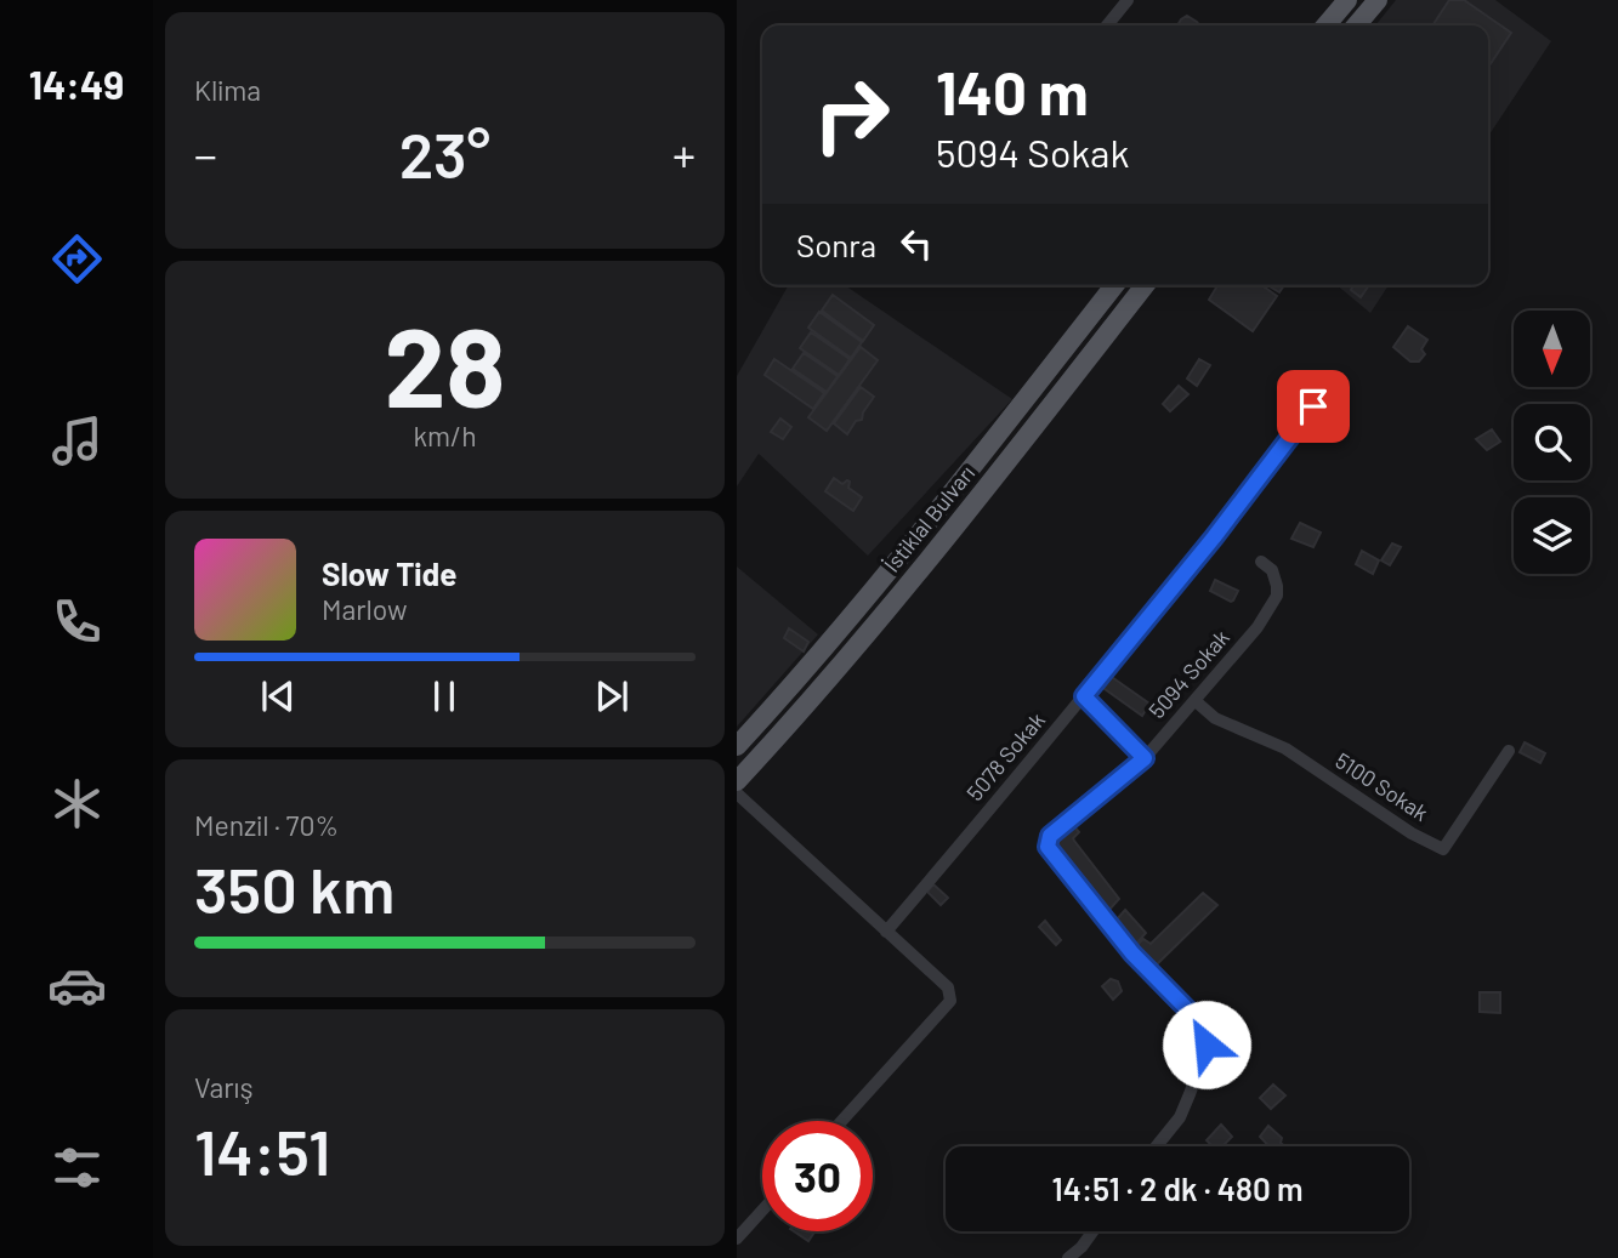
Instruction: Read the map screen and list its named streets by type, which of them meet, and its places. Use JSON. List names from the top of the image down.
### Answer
{
  "streets": {
    "main road": ["İstiklal Bulvarı"],
    "street": ["5094 Sokak", "5078 Sokak", "5100 Sokak"]
  },
  "crossings": [
    ["5094 Sokak", "5100 Sokak"]
  ],
  "north": "bottom",
  "page": {
    "tabs": "14:49",
    "tile": [
      "Klima",
      ["28", "km/h"],
      ["Menzil · 70%", "350 km"],
      ["Varış", "14:51"]
    ],
    "turn": ["140 m", "5094 Sokak"],
    "heat": ["−", "23°", "+"],
    "then": "Sonra",
    "song": ["Slow Tide", "Marlow"],
    "limit": "30",
    "trip": "14:51 · 2 dk · 480 m"
  }
}
